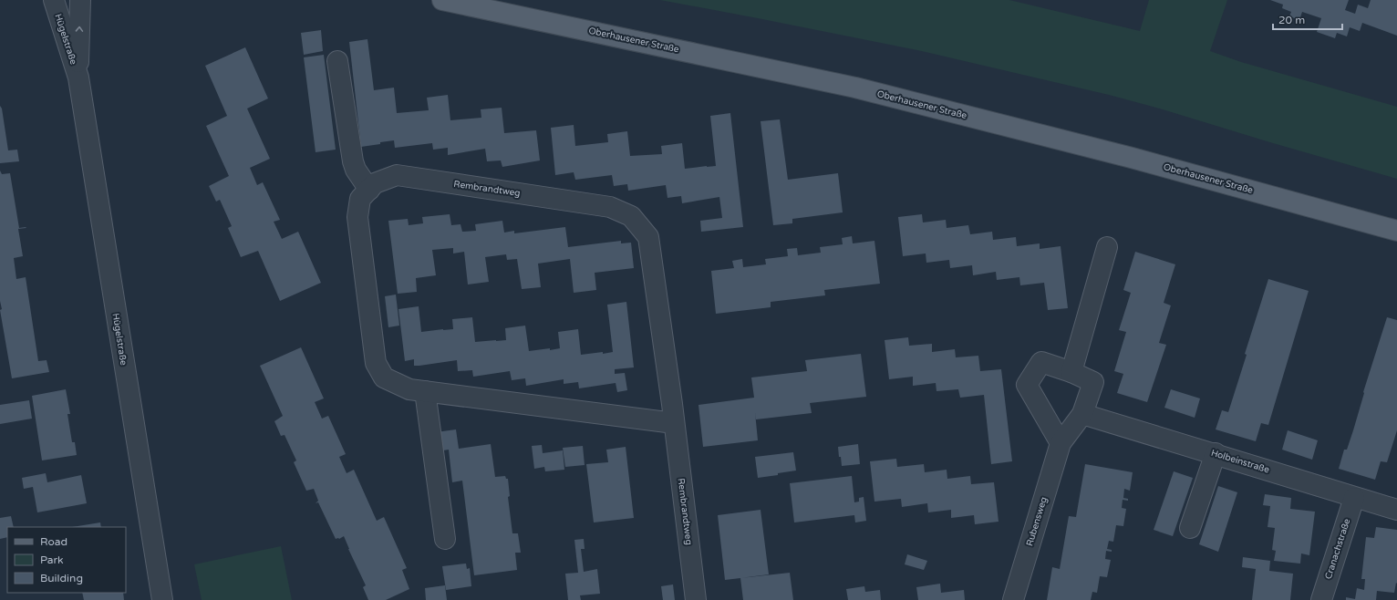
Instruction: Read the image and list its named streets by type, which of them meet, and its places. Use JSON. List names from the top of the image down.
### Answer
{
  "streets": {
    "main road": ["Oberhausener Straße"],
    "street": [
      "Hügelstraße",
      "Rembrandtweg",
      "Holbeinstraße",
      "Rubensweg",
      "Cranachstraße"
    ]
  },
  "crossings": [
    ["Holbeinstraße", "Rubensweg"],
    ["Holbeinstraße", "Cranachstraße"]
  ],
  "legend": ["Road", "Park", "Building"],
  "scale_bar": "20 m"
}
